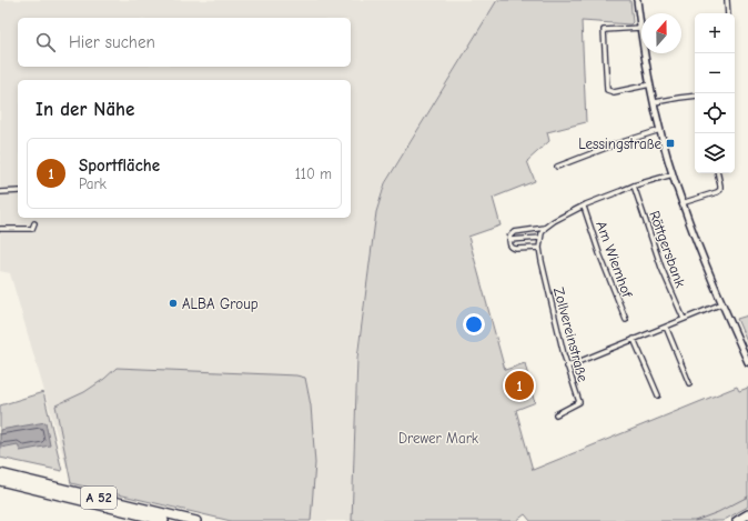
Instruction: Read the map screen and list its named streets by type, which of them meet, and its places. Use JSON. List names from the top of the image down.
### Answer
{
  "streets": {
    "highway": ["A 52"],
    "street": ["Röttgersbank", "Am Wiemhof", "Zollvereinstraße"]
  },
  "parks": ["Drewer Mark"],
  "places": {
    "transit": ["Lessingstraße"],
    "other": ["ALBA Group"]
  },
  "north": "top",
  "page": {
    "map_buttons": ["+", "−"],
    "search": "Hier suchen",
    "heading": "In der Nähe",
    "list": [
      {
        "mark": "1",
        "name": "Sportfläche",
        "note": "Park",
        "value": "110 m"
      }
    ],
    "pins": "1"
  }
}
